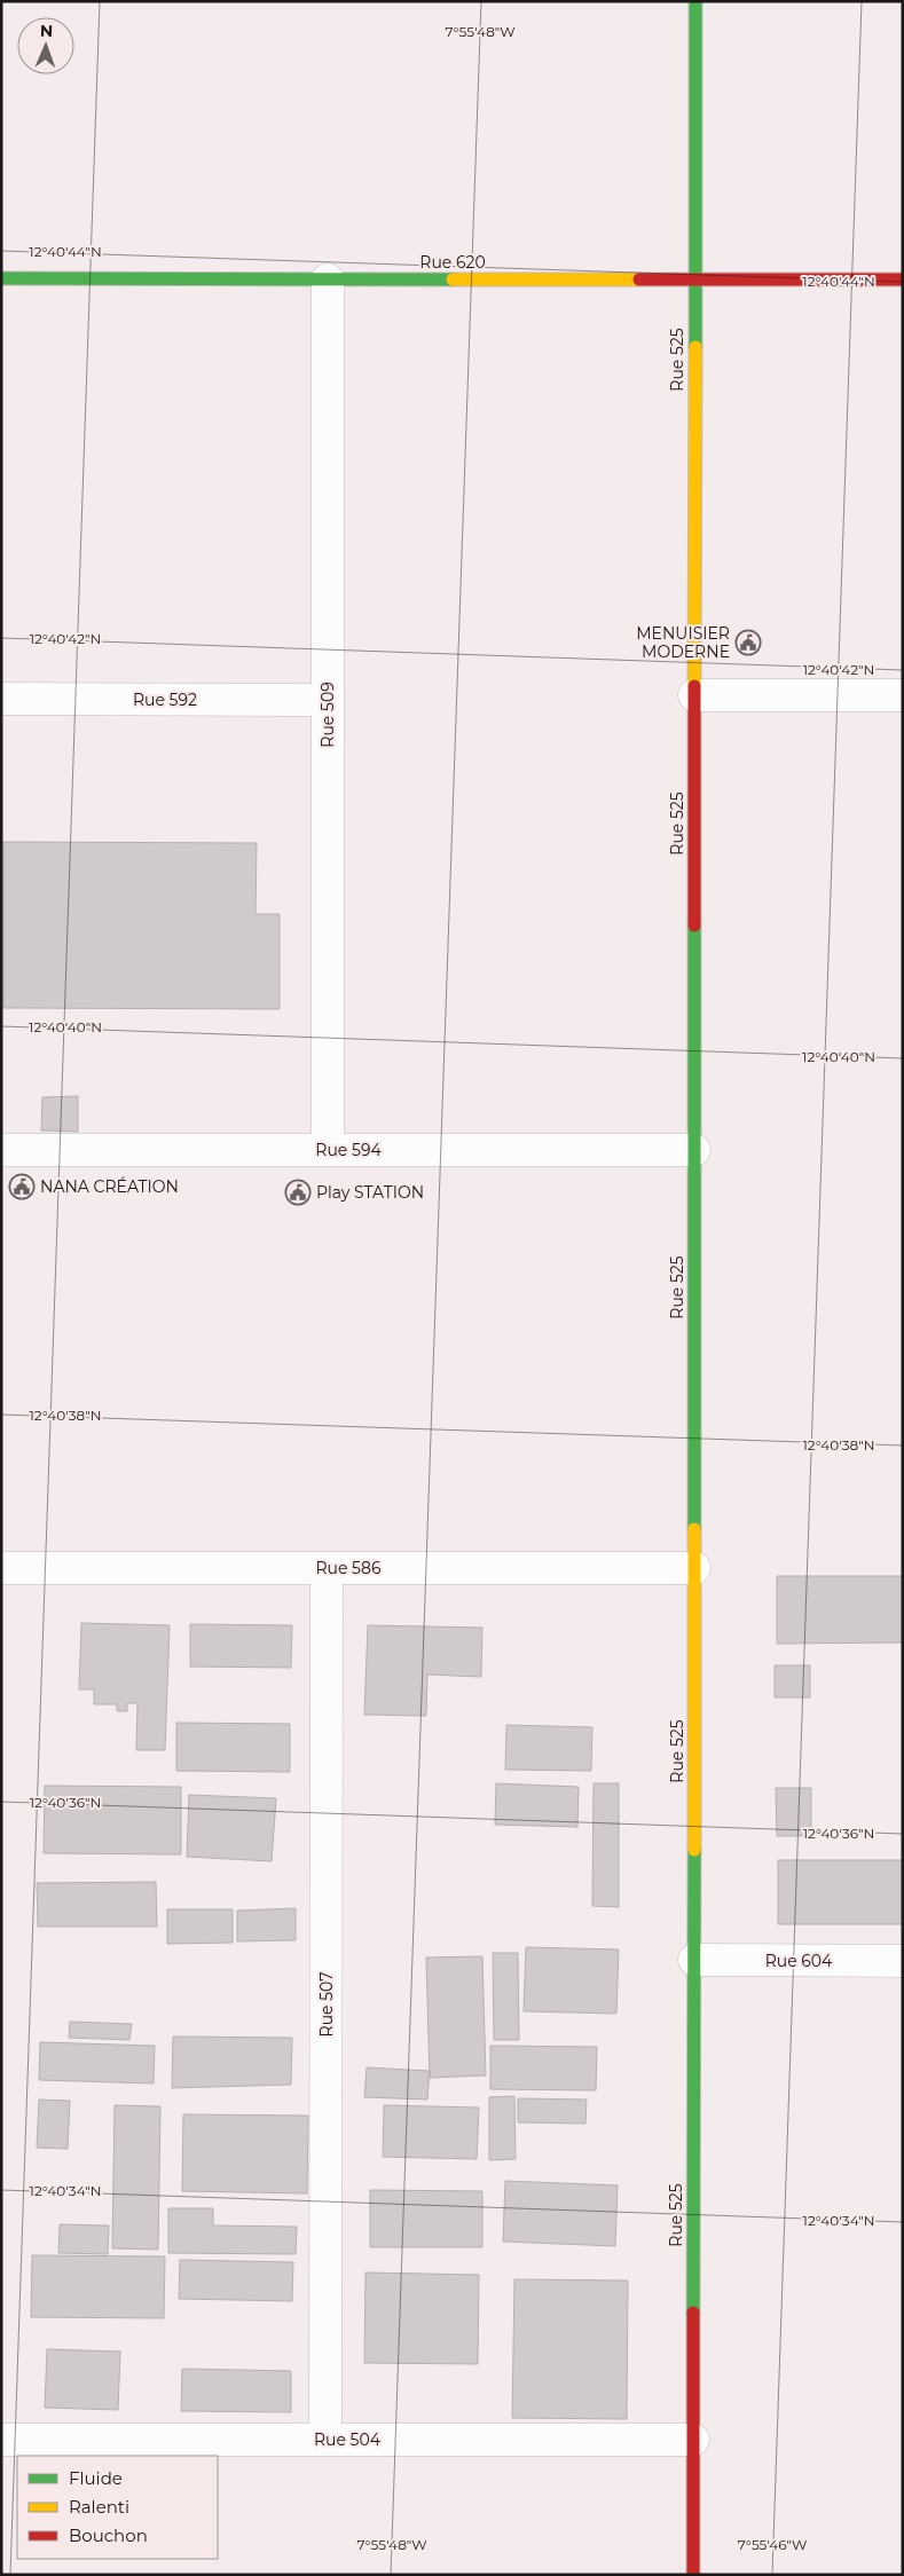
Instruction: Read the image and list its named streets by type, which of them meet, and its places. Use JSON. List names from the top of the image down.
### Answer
{
  "streets": {
    "street": [
      "Rue 620",
      "Rue 525",
      "Rue 592",
      "Rue 509",
      "Rue 594",
      "Rue 586",
      "Rue 604",
      "Rue 507",
      "Rue 504"
    ]
  },
  "crossings": [
    ["Rue 620", "Rue 525"],
    ["Rue 620", "Rue 509"],
    ["Rue 525", "Rue 594"],
    ["Rue 525", "Rue 586"],
    ["Rue 525", "Rue 604"],
    ["Rue 525", "Rue 504"],
    ["Rue 592", "Rue 509"],
    ["Rue 509", "Rue 594"],
    ["Rue 586", "Rue 507"],
    ["Rue 507", "Rue 504"]
  ],
  "places": {
    "public building": ["MENUISIER MODERNE", "NANA CRÉATION", "Play STATION"]
  },
  "legend": ["Fluide", "Ralenti", "Bouchon"],
  "north": "top",
  "coordinates": [
    "7°55'48\"W",
    "12°40'44\"N",
    "12°40'42\"N",
    "12°40'40\"N",
    "12°40'38\"N",
    "12°40'36\"N",
    "12°40'34\"N",
    "7°55'46\"W"
  ]
}
